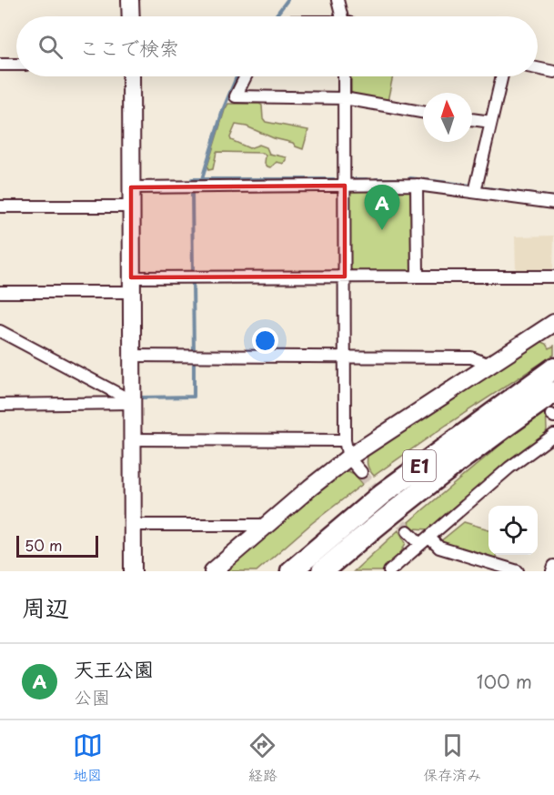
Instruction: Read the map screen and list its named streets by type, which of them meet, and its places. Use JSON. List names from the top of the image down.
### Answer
{
  "streets": {
    "highway": ["E1"]
  },
  "scale_bar": "50 m",
  "north": "top",
  "page": {
    "search": "ここで検索",
    "pins": "A",
    "scale": "50 m",
    "heading": "周辺",
    "list": [
      {
        "mark": "A",
        "name": "天王公園",
        "note": "公園",
        "value": "100 m"
      }
    ],
    "nav": ["地図", "経路", "保存済み"]
  }
}
